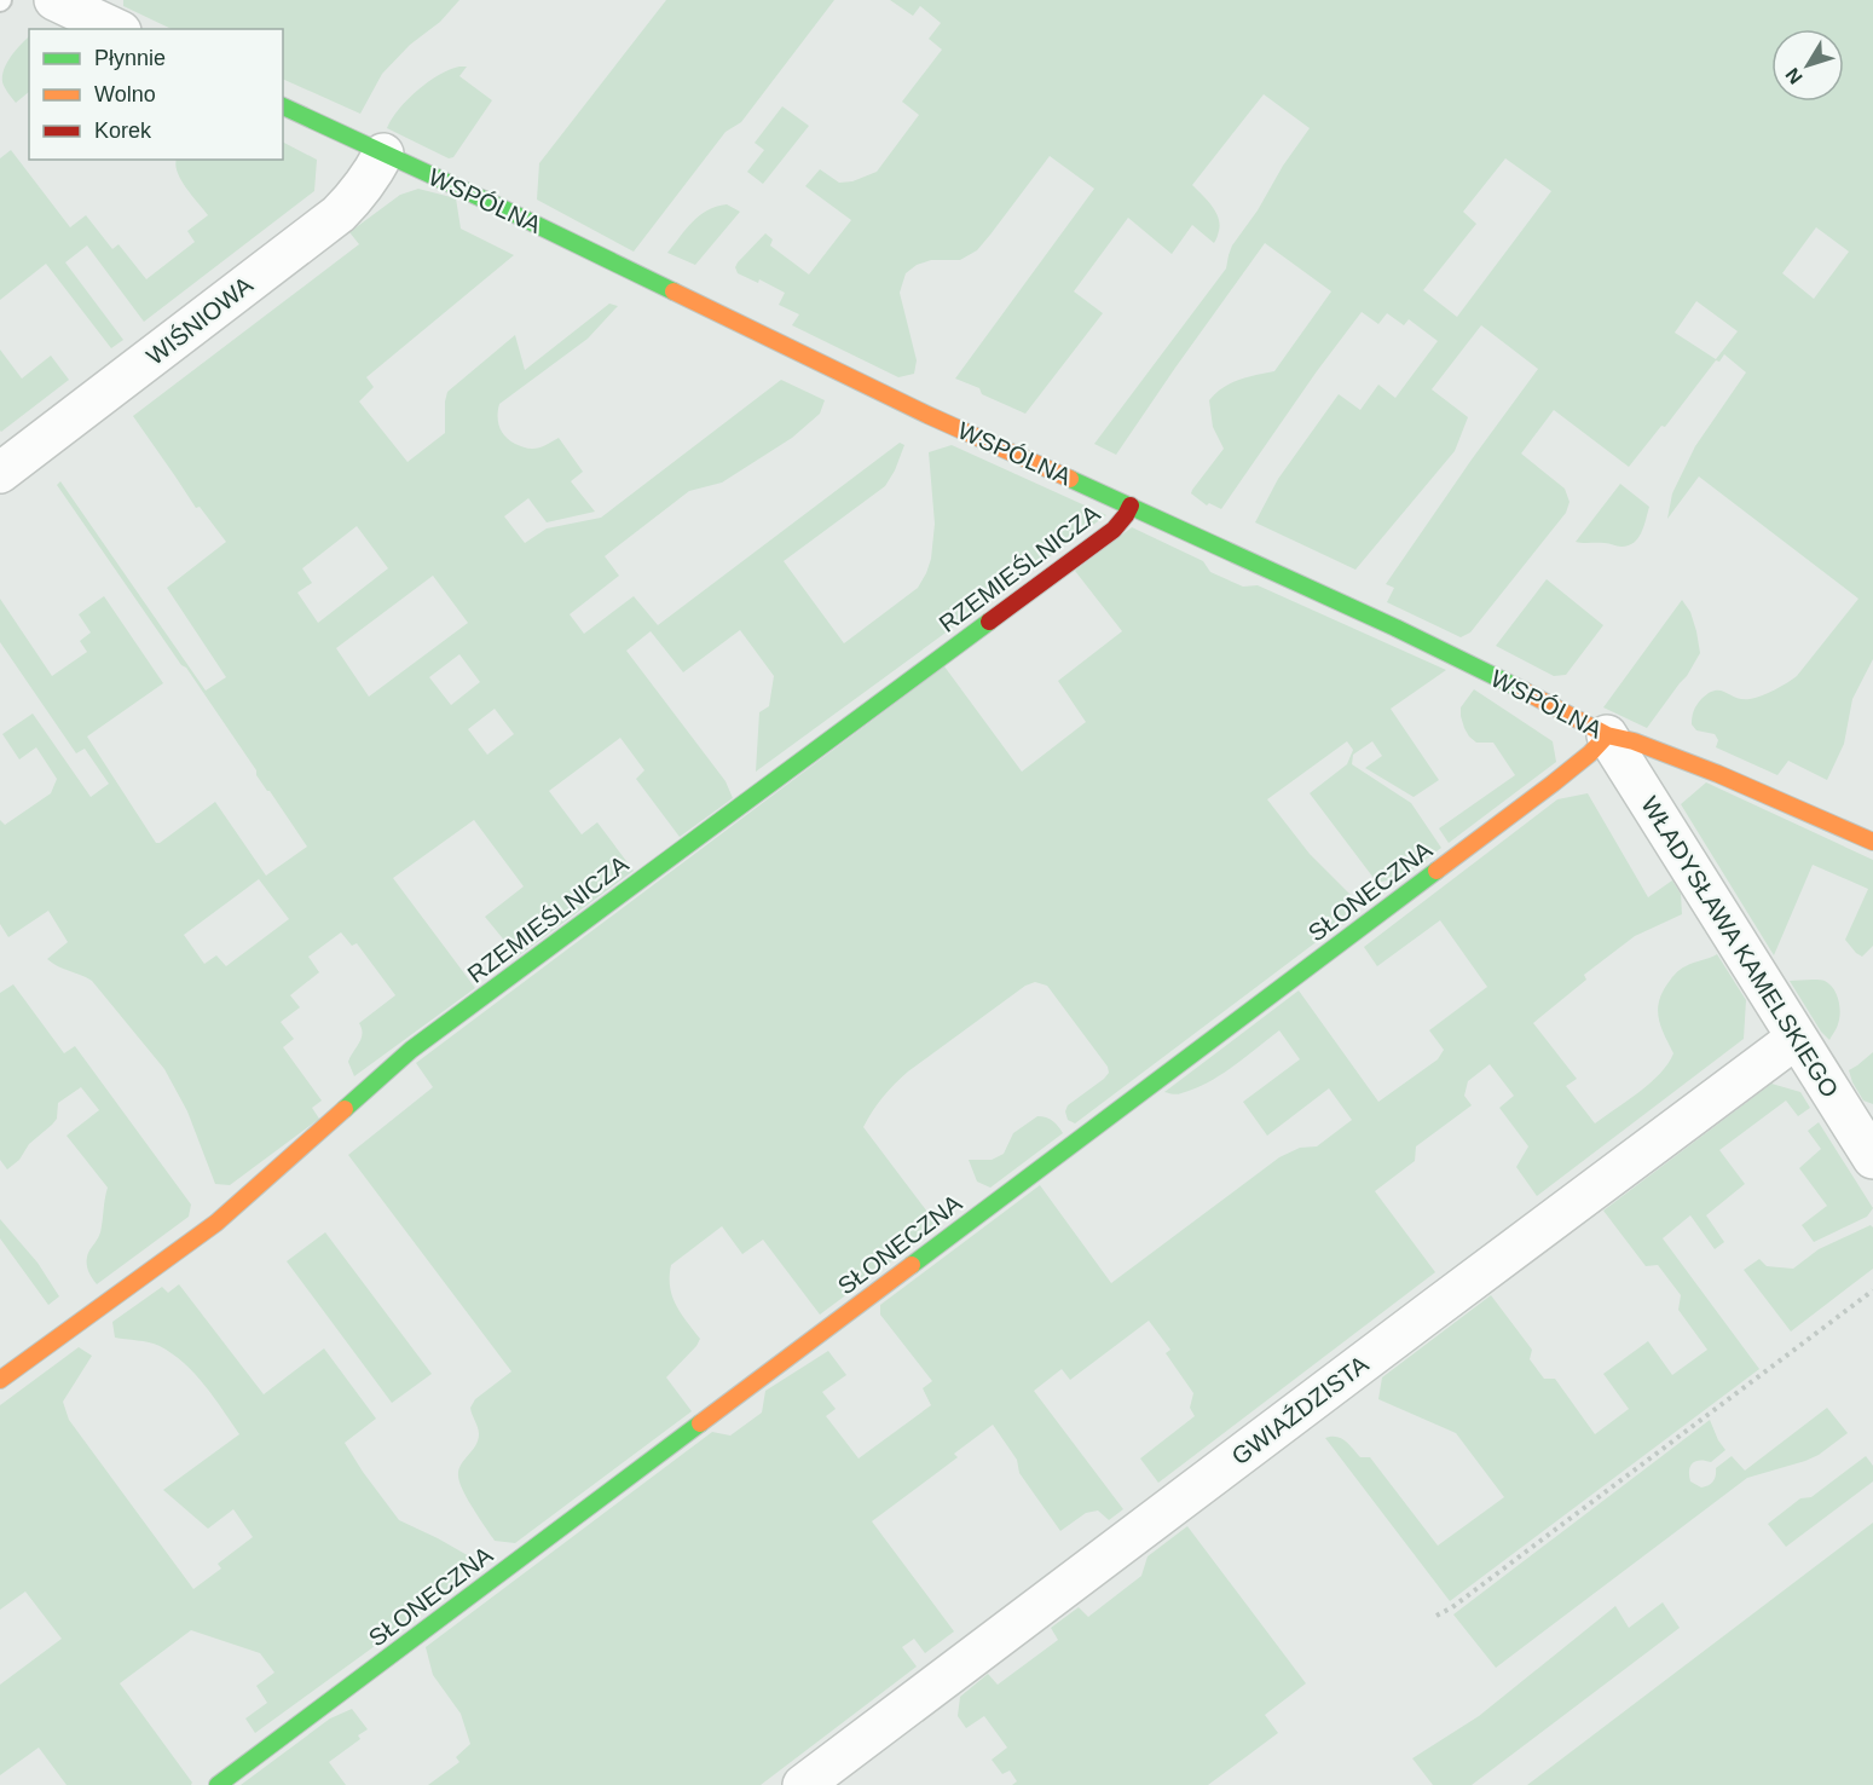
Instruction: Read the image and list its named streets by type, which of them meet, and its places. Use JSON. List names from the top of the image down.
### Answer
{
  "streets": {
    "street": [
      "WSPÓLNA",
      "WIŚNIOWA",
      "RZEMIEŚLNICZA",
      "SŁONECZNA",
      "WŁADYSŁAWA KAMELSKIEGO",
      "GWIAŹDZISTA"
    ]
  },
  "crossings": [
    ["WSPÓLNA", "WIŚNIOWA"],
    ["WSPÓLNA", "RZEMIEŚLNICZA"],
    ["WSPÓLNA", "SŁONECZNA"],
    ["WSPÓLNA", "WŁADYSŁAWA KAMELSKIEGO"],
    ["SŁONECZNA", "WŁADYSŁAWA KAMELSKIEGO"],
    ["WŁADYSŁAWA KAMELSKIEGO", "GWIAŹDZISTA"]
  ],
  "legend": ["Płynnie", "Wolno", "Korek"],
  "north": "bottom left"
}
